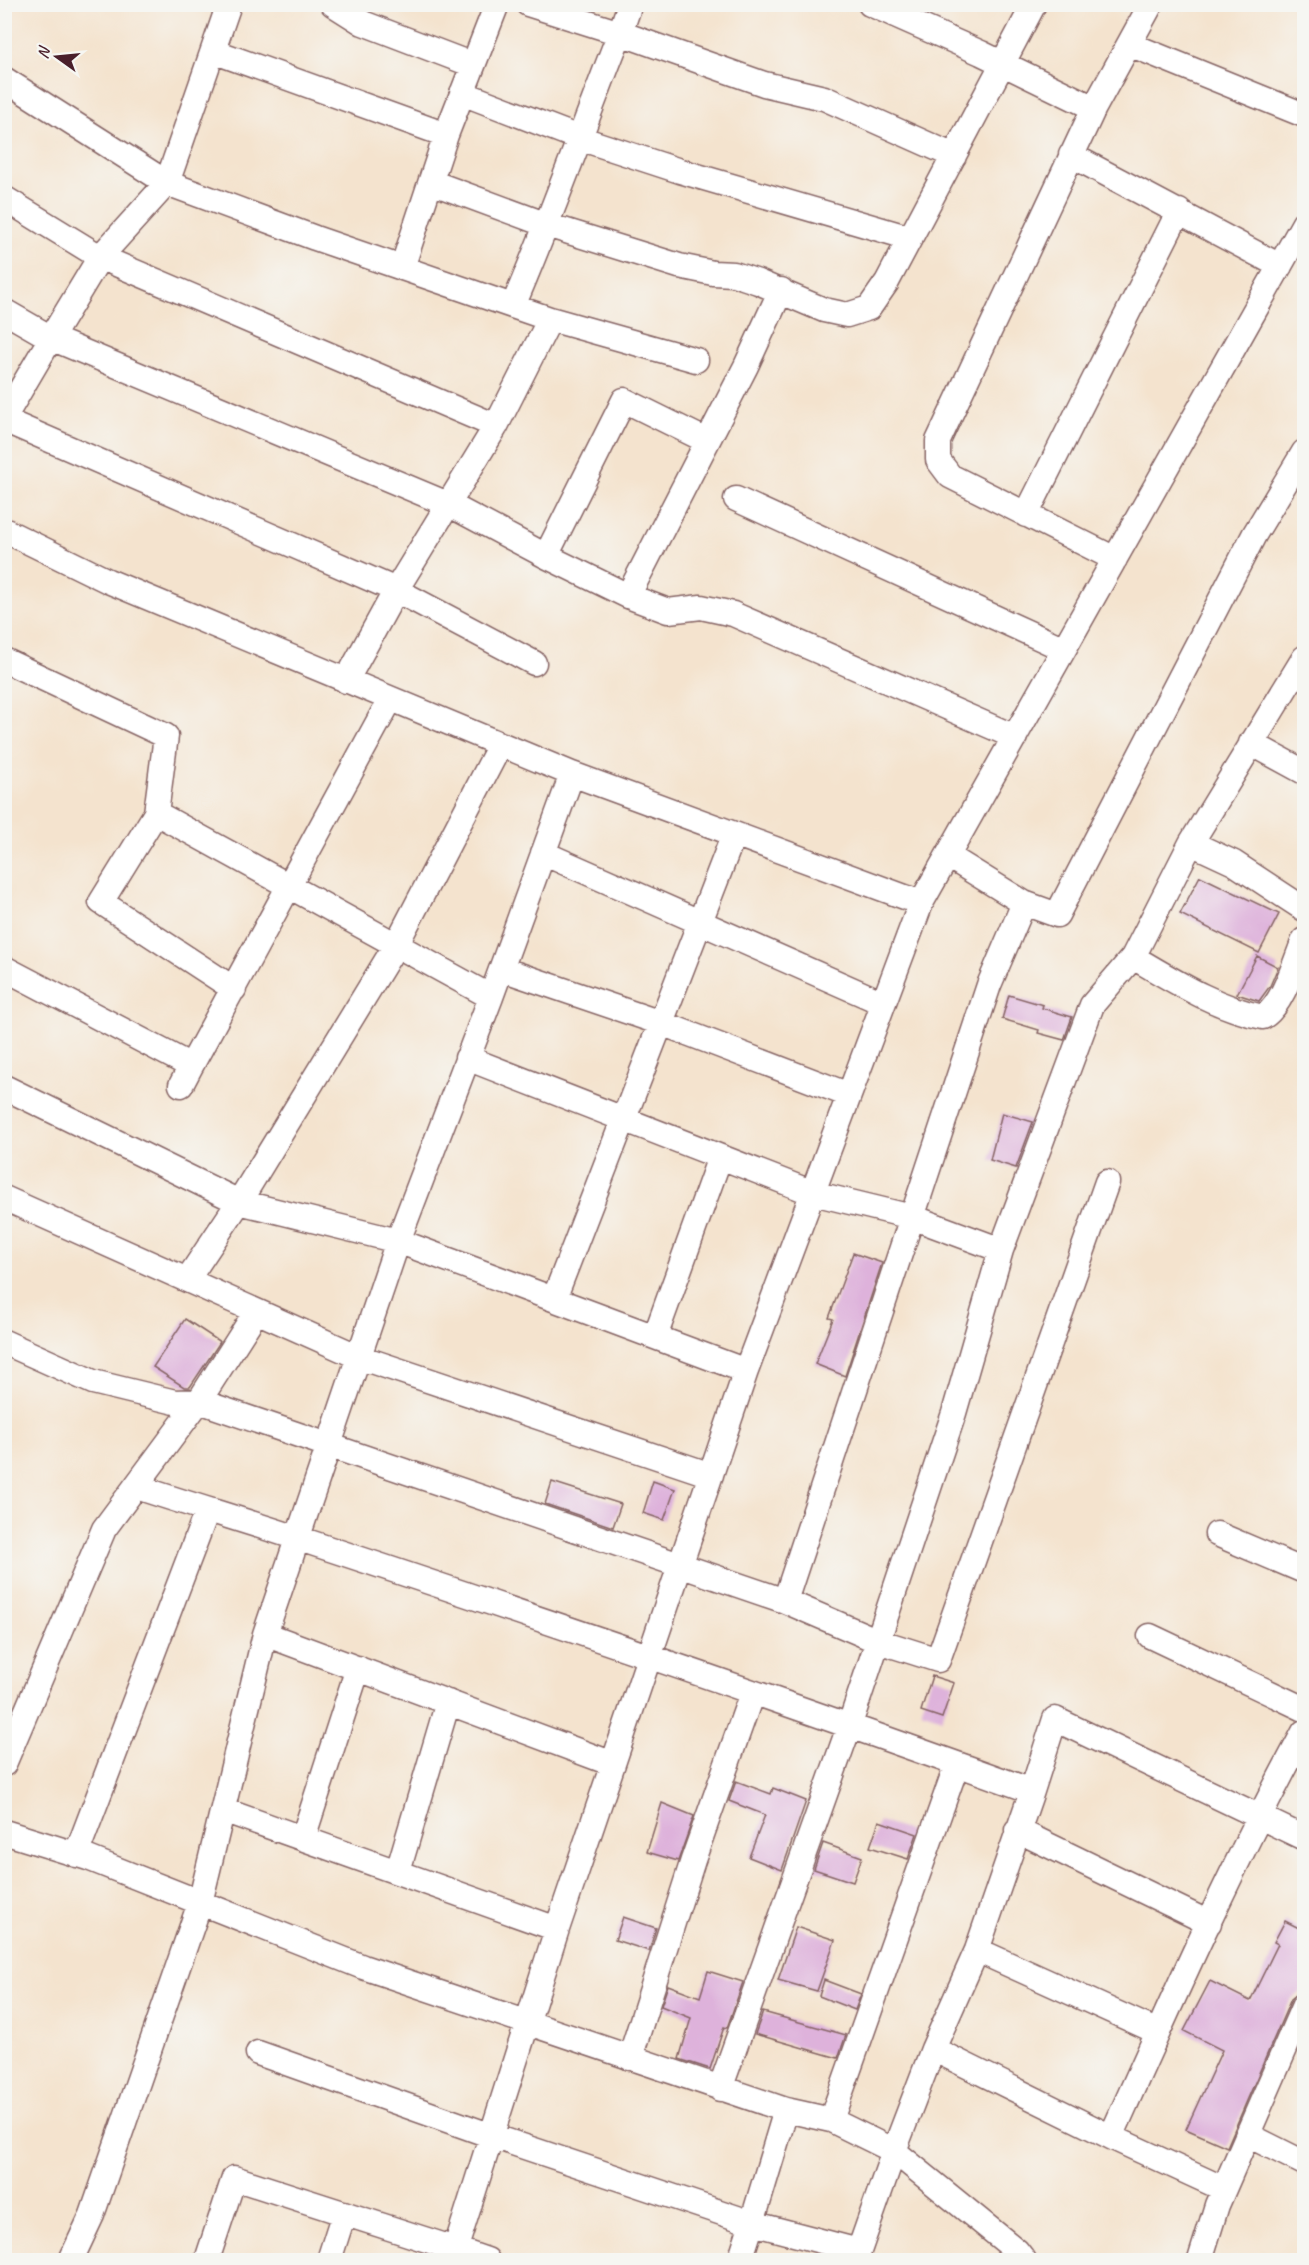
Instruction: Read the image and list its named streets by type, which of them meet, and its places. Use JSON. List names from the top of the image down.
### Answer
{
  "north": "left"
}
